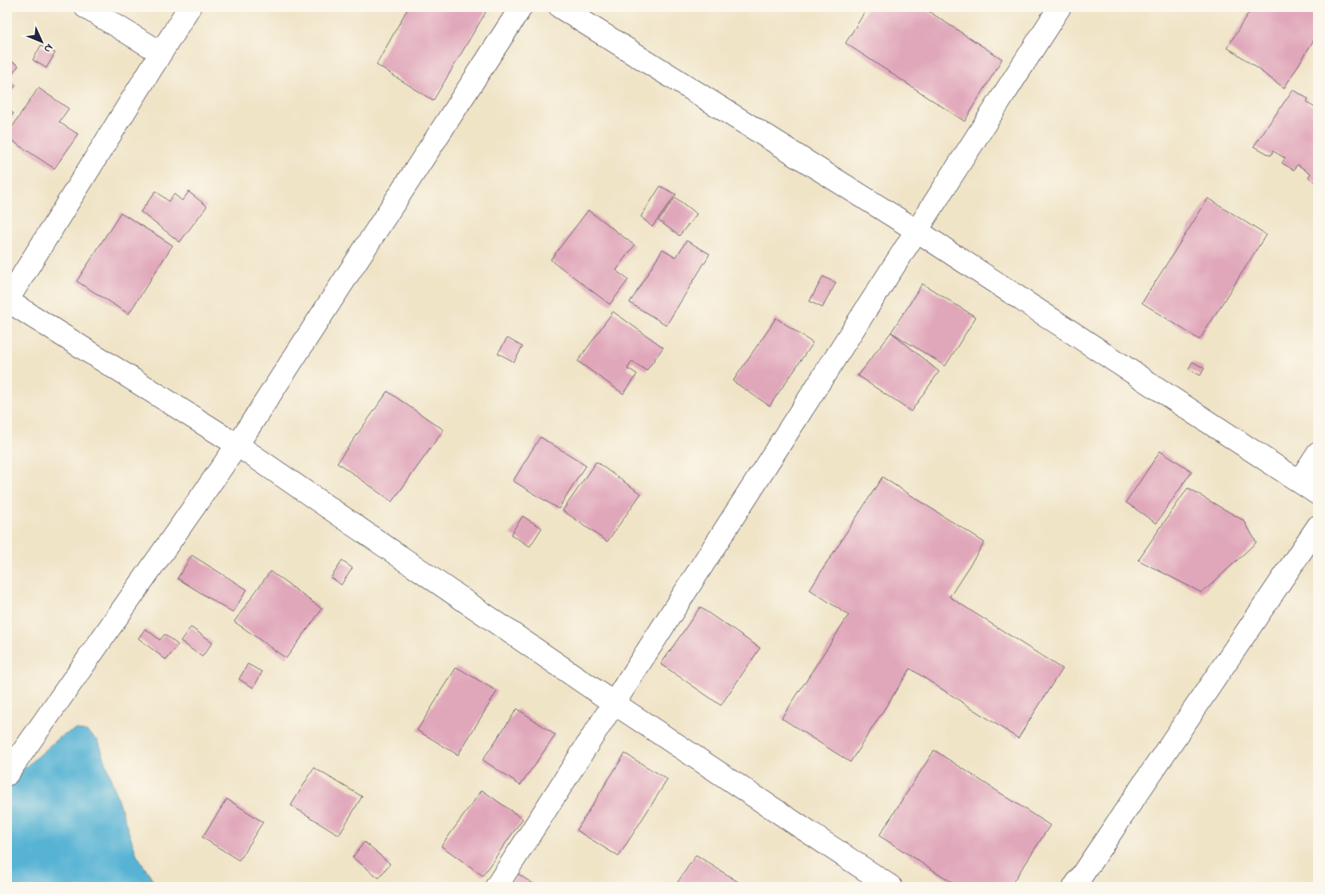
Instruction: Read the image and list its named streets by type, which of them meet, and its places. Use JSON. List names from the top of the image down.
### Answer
{
  "north": "bottom right"
}
